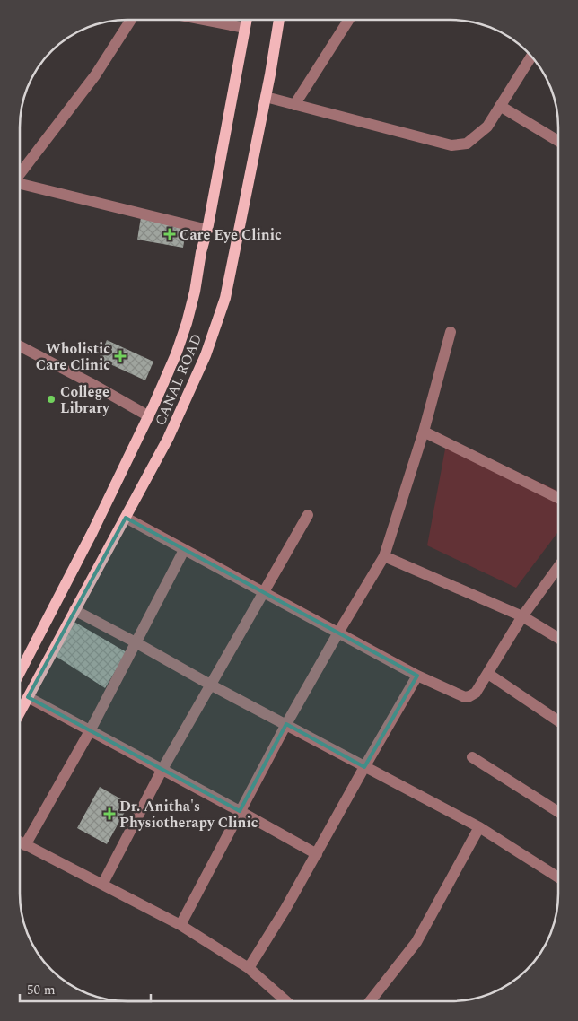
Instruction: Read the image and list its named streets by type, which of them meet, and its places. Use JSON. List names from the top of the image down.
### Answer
{
  "streets": {
    "main road": ["CANAL ROAD"]
  },
  "places": {
    "health": ["Care Eye Clinic", "Wholistic Care Clinic", "Dr. Anitha's Physiotherapy Clinic"],
    "other": ["College Library"]
  },
  "scale_bar": "50 m"
}
